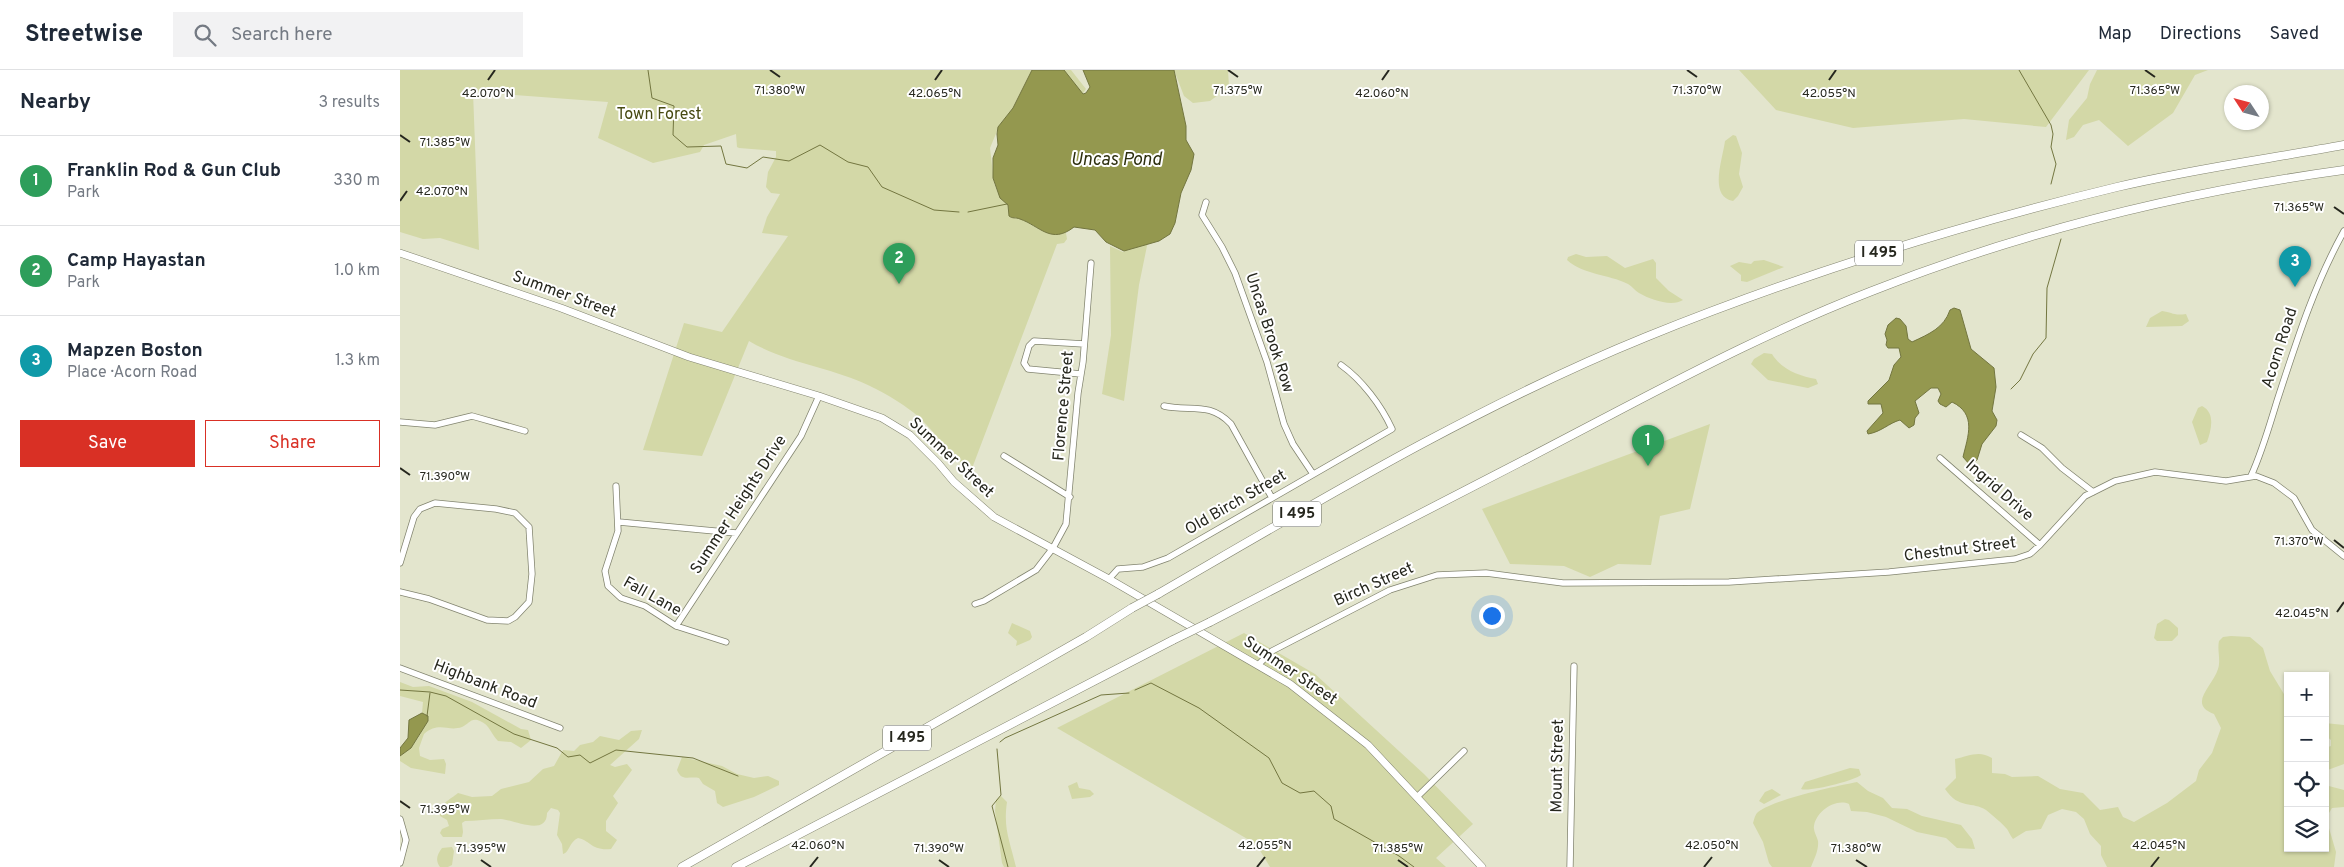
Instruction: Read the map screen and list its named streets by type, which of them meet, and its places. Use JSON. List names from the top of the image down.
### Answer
{
  "streets": {
    "highway": ["I 495"],
    "main road": ["Summer Street"],
    "street": [
      "Uncas Brook Row",
      "Acorn Road",
      "Florence Street",
      "Ingrid Drive",
      "Old Birch Street",
      "Summer Heights Drive",
      "Chestnut Street",
      "Birch Street",
      "Fall Lane",
      "Highbank Road",
      "Mount Street"
    ]
  },
  "crossings": [
    ["Summer Street", "Florence Street"],
    ["Summer Street", "Old Birch Street"],
    ["Summer Street", "Summer Heights Drive"],
    ["Summer Street", "Birch Street"],
    ["Uncas Brook Row", "Old Birch Street"],
    ["Acorn Road", "Chestnut Street"],
    ["Ingrid Drive", "Chestnut Street"],
    ["Summer Heights Drive", "Fall Lane"],
    ["Chestnut Street", "Birch Street"]
  ],
  "water": ["Uncas Pond"],
  "parks": ["Town Forest"],
  "north": "top left",
  "page": {
    "header": "Streetwise",
    "search": "Search here",
    "nav": ["Map", "Directions", "Saved"],
    "heading": ["Nearby", "3 results"],
    "list": [
      {
        "mark": "1",
        "name": "Franklin Rod & Gun Club",
        "note": "Park",
        "value": "330 m"
      },
      {
        "mark": "2",
        "name": "Camp Hayastan",
        "note": "Park",
        "value": "1.0 km"
      },
      {
        "mark": "3",
        "name": "Mapzen Boston",
        "note": "Place · Acorn Road",
        "value": "1.3 km"
      }
    ],
    "pins": ["2", "3", "1"],
    "buttons": ["Save", "Share"],
    "map_buttons": ["+", "−"]
  },
  "coordinates": [
    "71.380°W",
    "71.375°W",
    "71.370°W",
    "71.365°W",
    "42.070°N",
    "42.065°N",
    "42.060°N",
    "42.055°N",
    "71.385°W",
    "71.390°W",
    "42.045°N",
    "71.395°W",
    "42.050°N"
  ]
}
